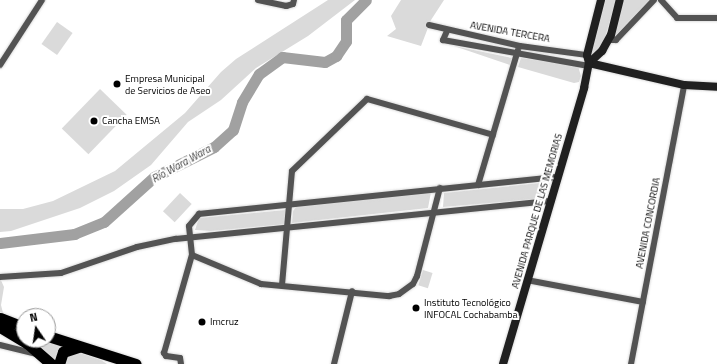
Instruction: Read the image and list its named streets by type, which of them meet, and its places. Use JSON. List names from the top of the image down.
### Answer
{
  "streets": {
    "street": ["AVENIDA TERCERA", "AVENIDA PARQUE DE LAS MEMORIAS", "AVENIDA CONCORDIA"]
  },
  "crossings": [
    ["AVENIDA TERCERA", "AVENIDA PARQUE DE LAS MEMORIAS"],
    ["AVENIDA TERCERA", "AVENIDA CONCORDIA"]
  ],
  "water": ["Río Wara Wara"],
  "places": [
    "Empresa Municipal de Servicios de Aseo",
    "Cancha EMSA",
    "Instituto Tecnológico INFOCAL Cochabamba",
    "Imcruz"
  ],
  "north": "top"
}
